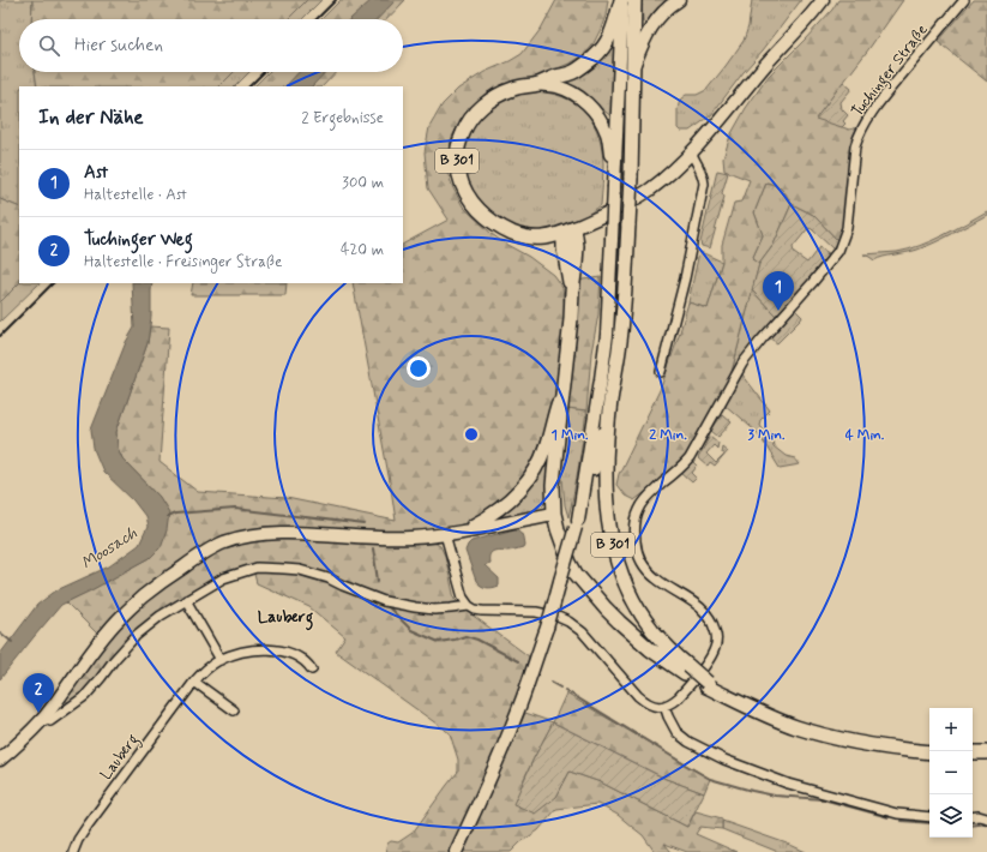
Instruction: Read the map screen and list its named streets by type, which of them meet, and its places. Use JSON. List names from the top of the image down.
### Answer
{
  "streets": {
    "main road": ["B 301"],
    "street": ["Tuchinger Straße", "Lauberg"]
  },
  "districts": ["Lauberg"],
  "water": ["Moosach"],
  "page": {
    "search": "Hier suchen",
    "heading": ["In der Nähe", "2 Ergebnisse"],
    "list": [
      {
        "mark": "1",
        "name": "Ast",
        "note": "Haltestelle · Ast",
        "value": "300 m"
      },
      {
        "mark": "2",
        "name": "Tuchinger Weg",
        "note": "Haltestelle · Freisinger Straße",
        "value": "420 m"
      }
    ],
    "pins": ["1", "2"],
    "map_buttons": ["+", "−"]
  },
  "rings": [
    "1 Min.",
    "2 Min.",
    "3 Min.",
    "4 Min."
  ]
}
